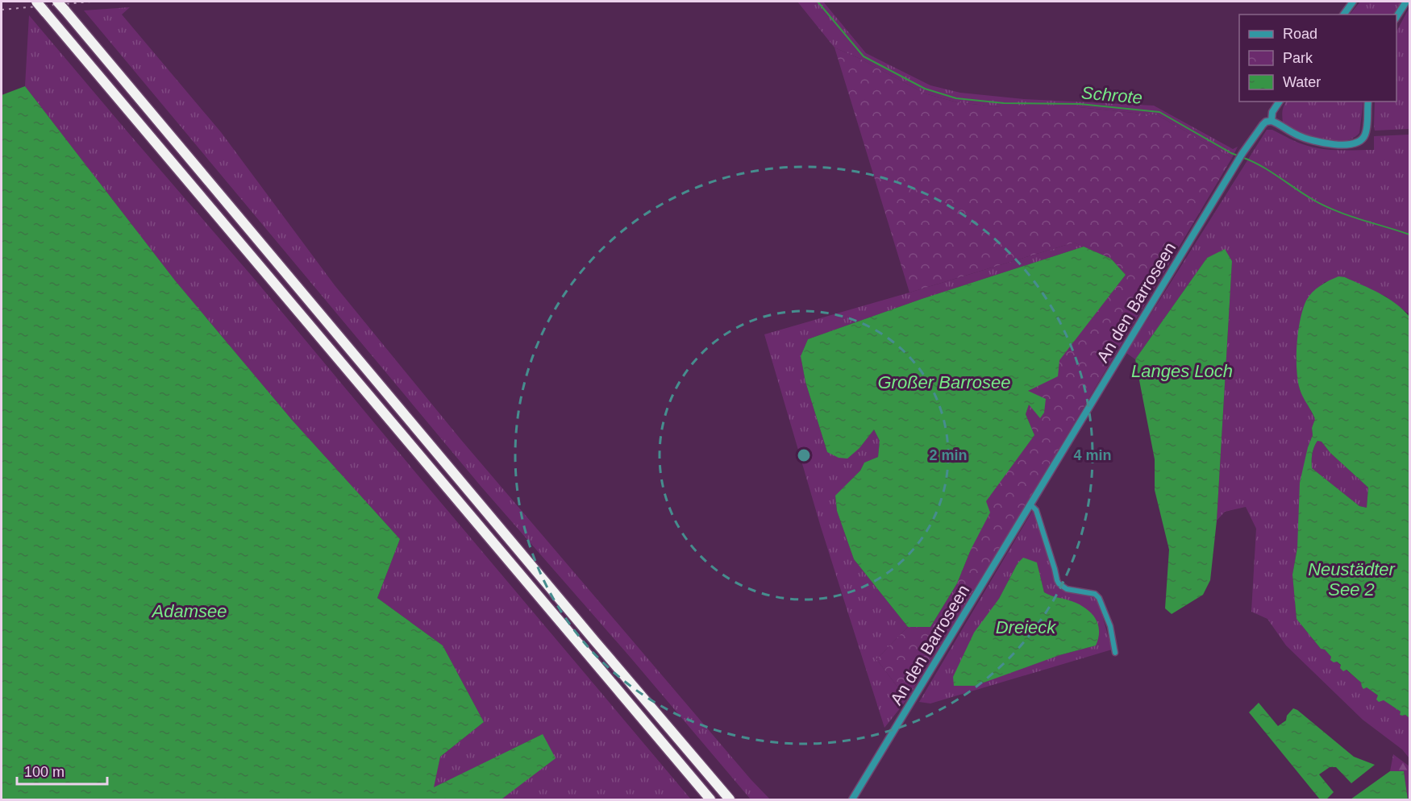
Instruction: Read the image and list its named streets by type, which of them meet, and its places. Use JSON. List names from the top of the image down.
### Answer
{
  "streets": {
    "street": ["An den Barroseen"]
  },
  "water": [
    "Schrote",
    "Langes Loch",
    "Großer Barrosee",
    "Neustädter See 2",
    "Adamsee",
    "Dreieck"
  ],
  "legend": ["Road", "Park", "Water"],
  "scale_bar": "100 m",
  "rings": ["2 min", "4 min"]
}
